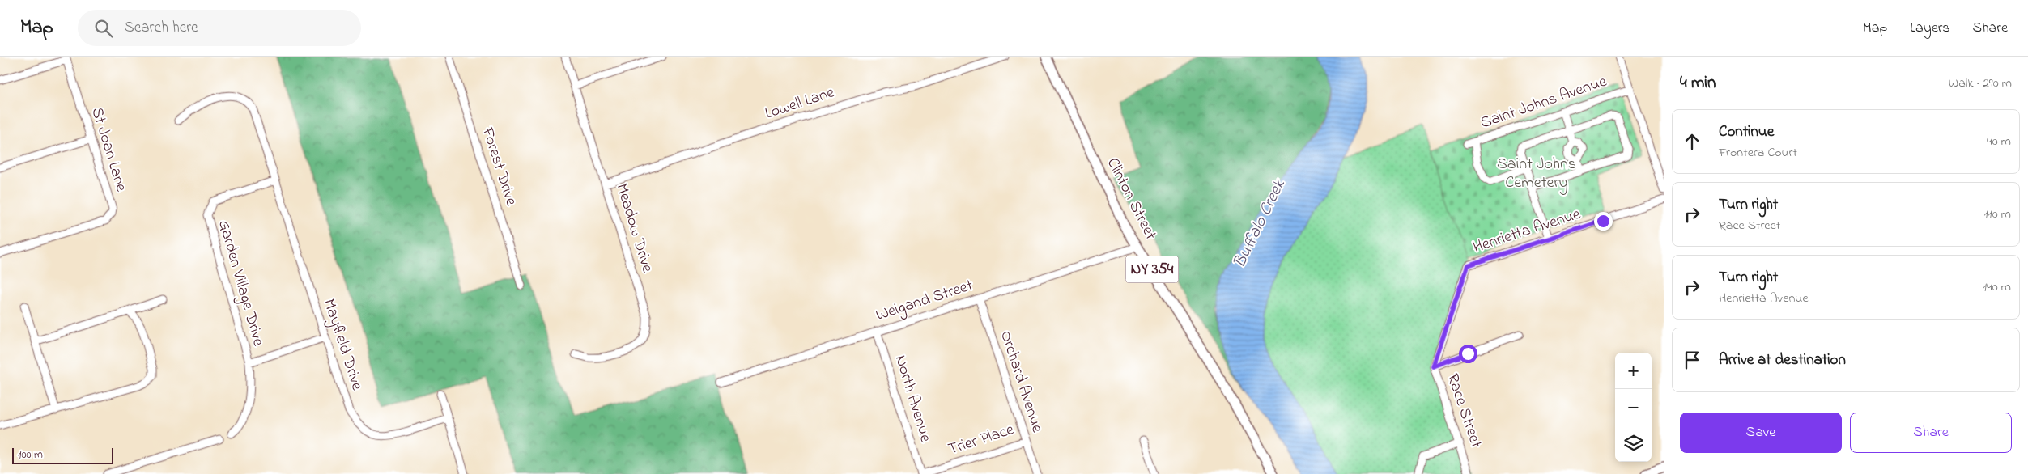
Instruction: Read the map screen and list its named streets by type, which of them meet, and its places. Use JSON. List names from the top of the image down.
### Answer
{
  "streets": {
    "main road": ["Clinton Street", "NY 354"],
    "street": [
      "Saint Johns Avenue",
      "Lowell Lane",
      "St Joan Lane",
      "Forest Drive",
      "Meadow Drive",
      "Henrietta Avenue",
      "Garden Village Drive",
      "Weigand Street",
      "Mayfield Drive",
      "Orchard Avenue",
      "North Avenue",
      "Race Street",
      "Trier Place"
    ]
  },
  "crossings": [
    ["Lowell Lane", "Meadow Drive"],
    ["Clinton Street", "Weigand Street"],
    ["Henrietta Avenue", "Race Street"],
    ["Garden Village Drive", "Mayfield Drive"],
    ["Weigand Street", "Orchard Avenue"],
    ["Weigand Street", "North Avenue"],
    ["Orchard Avenue", "Trier Place"],
    ["North Avenue", "Trier Place"]
  ],
  "water": ["Buffalo Creek"],
  "parks": ["Saint Johns Cemetery"],
  "scale_bar": "100 m",
  "page": {
    "header": "Map",
    "search": "Search here",
    "nav": ["Map", "Layers", "Share"],
    "heading": ["4 min", "Walk · 290 m"],
    "list": [
      ["Continue", "Frontera Court", "40 m"],
      ["Turn right", "Race Street", "110 m"],
      ["Turn right", "Henrietta Avenue", "140 m"],
      "Arrive at destination"
    ],
    "map_buttons": ["+", "−"],
    "buttons": ["Save", "Share"],
    "scale": "100 m"
  }
}
